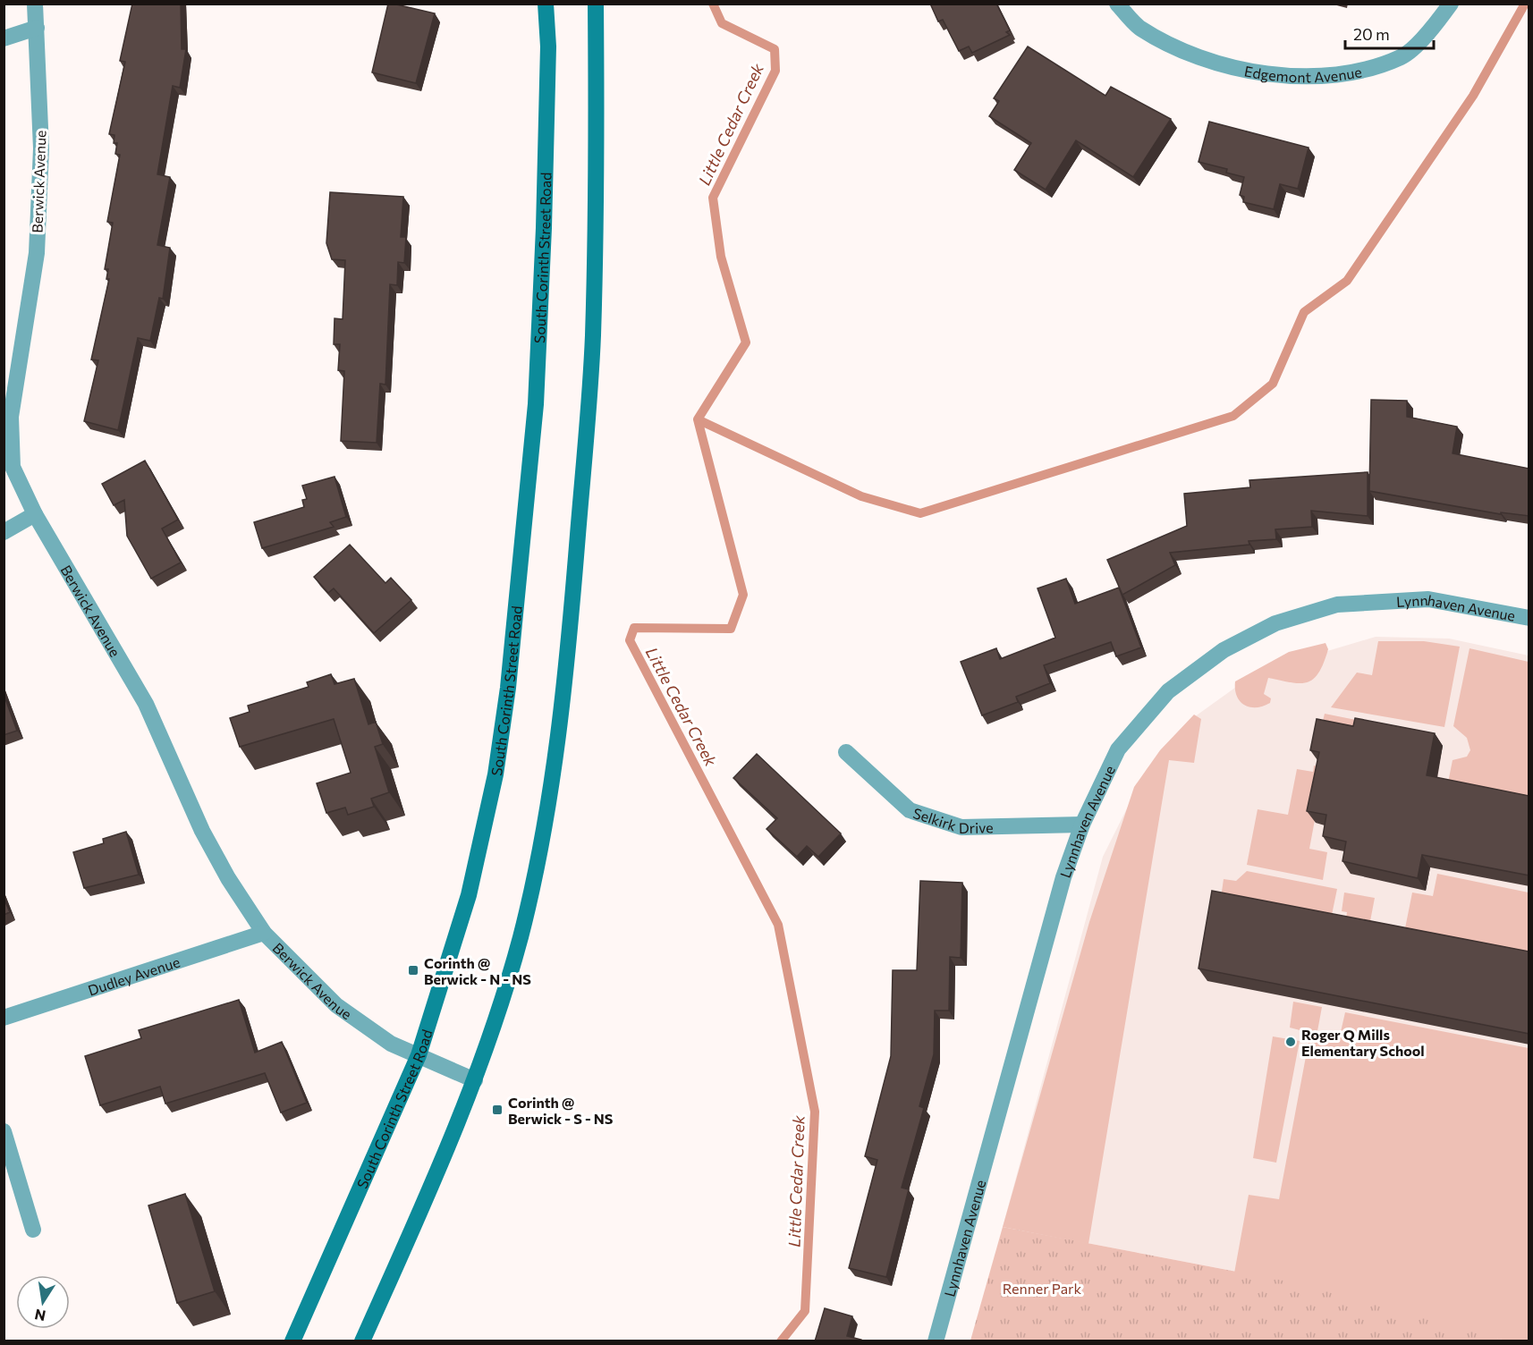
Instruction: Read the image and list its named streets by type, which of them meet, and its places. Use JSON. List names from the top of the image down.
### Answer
{
  "streets": {
    "main road": ["South Corinth Street Road"],
    "street": [
      "Edgemont Avenue",
      "Berwick Avenue",
      "Lynnhaven Avenue",
      "Selkirk Drive",
      "Dudley Avenue"
    ]
  },
  "crossings": [
    ["Berwick Avenue", "South Corinth Street Road"],
    ["Berwick Avenue", "Dudley Avenue"],
    ["Lynnhaven Avenue", "Selkirk Drive"]
  ],
  "water": ["Little Cedar Creek"],
  "parks": ["Renner Park"],
  "places": {
    "transit": ["Corinth @ Berwick - N - NS", "Corinth @ Berwick - S - NS"],
    "other": ["Roger Q Mills Elementary School"]
  },
  "scale_bar": "20 m",
  "north": "bottom"
}
